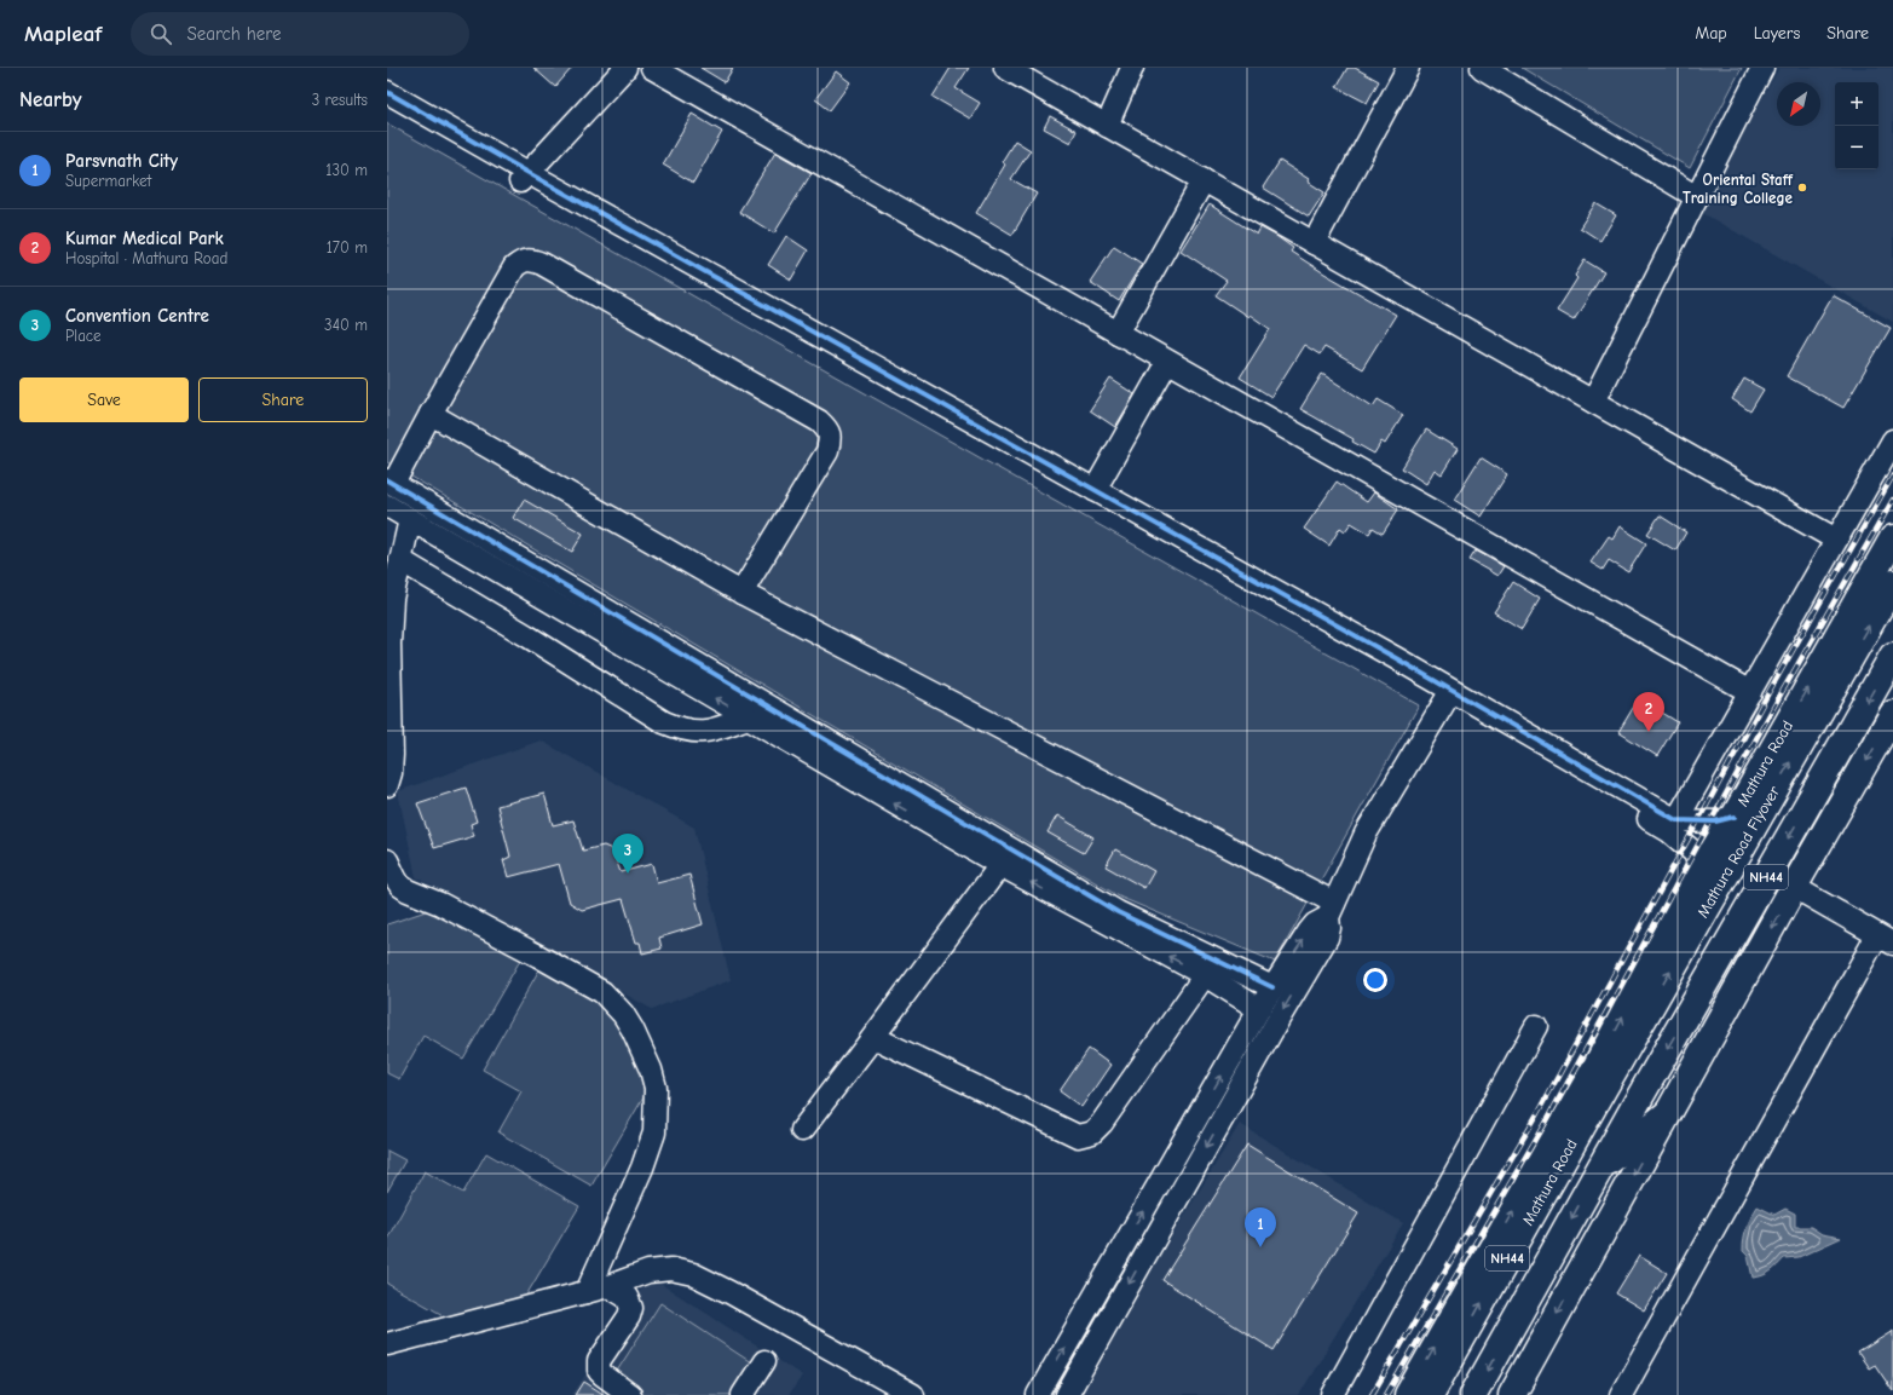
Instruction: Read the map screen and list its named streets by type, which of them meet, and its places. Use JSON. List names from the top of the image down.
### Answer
{
  "streets": {
    "main road": ["Mathura Road", "Mathura Road Flyover", "NH44"]
  },
  "crossings": [
    ["Mathura Road", "Mathura Road Flyover"]
  ],
  "places": ["Oriental Staff Training College"],
  "north": "bottom left",
  "page": {
    "header": "Mapleaf",
    "search": "Search here",
    "nav": ["Map", "Layers", "Share"],
    "heading": ["Nearby", "3 results"],
    "map_buttons": ["+", "−"],
    "list": [
      {
        "mark": "1",
        "name": "Parsvnath City",
        "note": "Supermarket",
        "value": "130 m"
      },
      {
        "mark": "2",
        "name": "Kumar Medical Park",
        "note": "Hospital · Mathura Road",
        "value": "170 m"
      },
      {
        "mark": "3",
        "name": "Convention Centre",
        "note": "Place",
        "value": "340 m"
      }
    ],
    "buttons": ["Save", "Share"],
    "pins": ["2", "3", "1"]
  }
}
